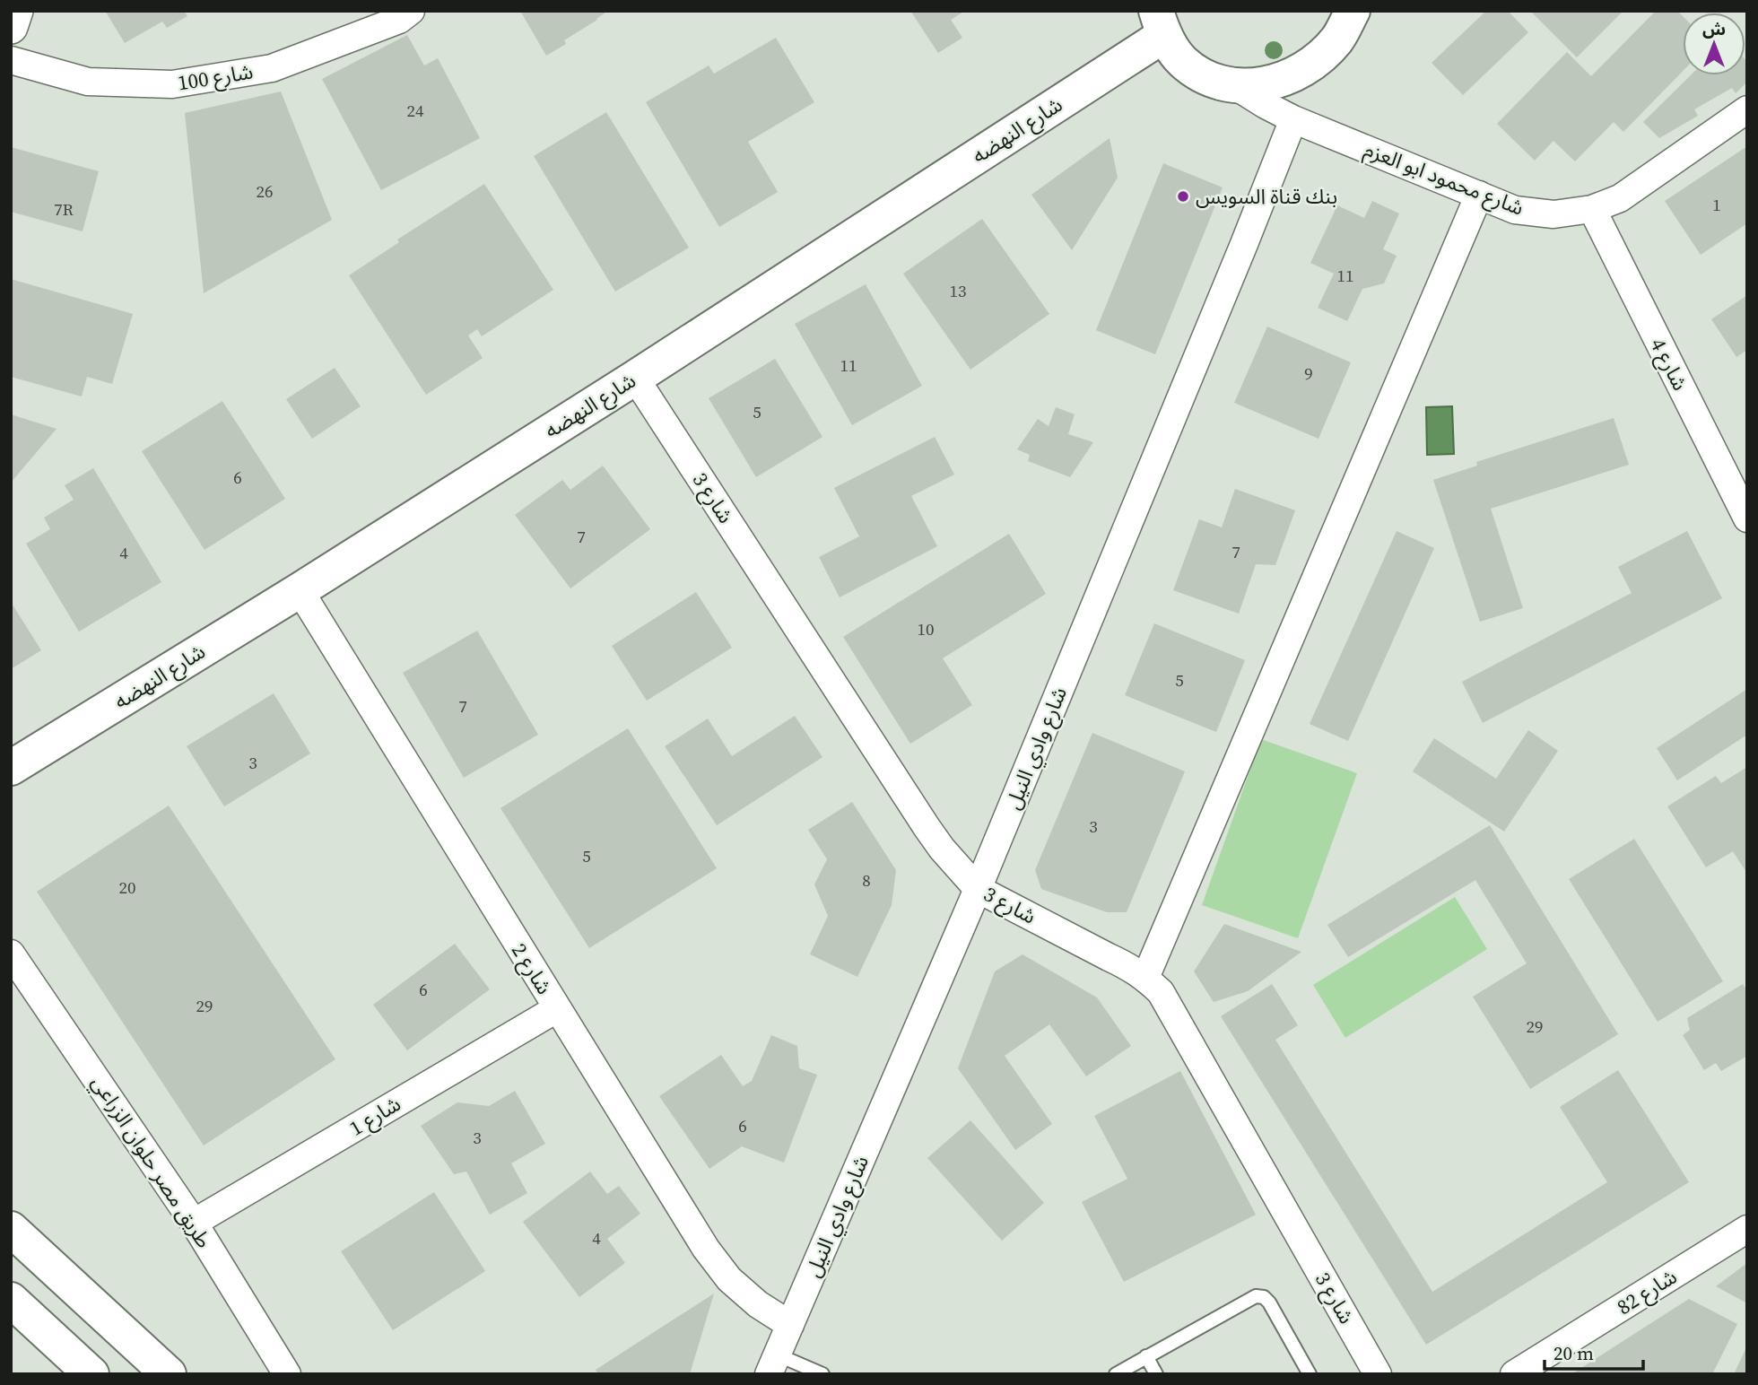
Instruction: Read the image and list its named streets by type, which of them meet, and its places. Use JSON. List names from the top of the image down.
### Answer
{
  "streets": {
    "main road": ["شارع النهضه"],
    "street": [
      "شارع 100",
      "شارع محمود ابو العزم",
      "شارع 4",
      "شارع 3",
      "شارع وادي النيل",
      "شارع 2",
      "شارع 1",
      "طريق مصر حلوان الزراعي",
      "شارع 82"
    ]
  },
  "crossings": [
    ["شارع النهضه", "شارع 3"],
    ["شارع النهضه", "شارع 2"],
    ["شارع محمود ابو العزم", "شارع 4"],
    ["شارع محمود ابو العزم", "شارع وادي النيل"],
    ["شارع 3", "شارع وادي النيل"],
    ["شارع وادي النيل", "شارع 2"],
    ["شارع 2", "شارع 1"],
    ["شارع 1", "طريق مصر حلوان الزراعي"]
  ],
  "places": ["بنك قناة السويس"],
  "house_numbers": [
    "24",
    "26",
    "1",
    "7R",
    "11",
    "13",
    "11",
    "9",
    "5",
    "6",
    "7",
    "7",
    "4",
    "10",
    "5",
    "7",
    "3",
    "3",
    "5",
    "8",
    "20",
    "6",
    "29",
    "29",
    "6",
    "3",
    "4"
  ],
  "scale_bar": "20 m",
  "north": "top"
}
